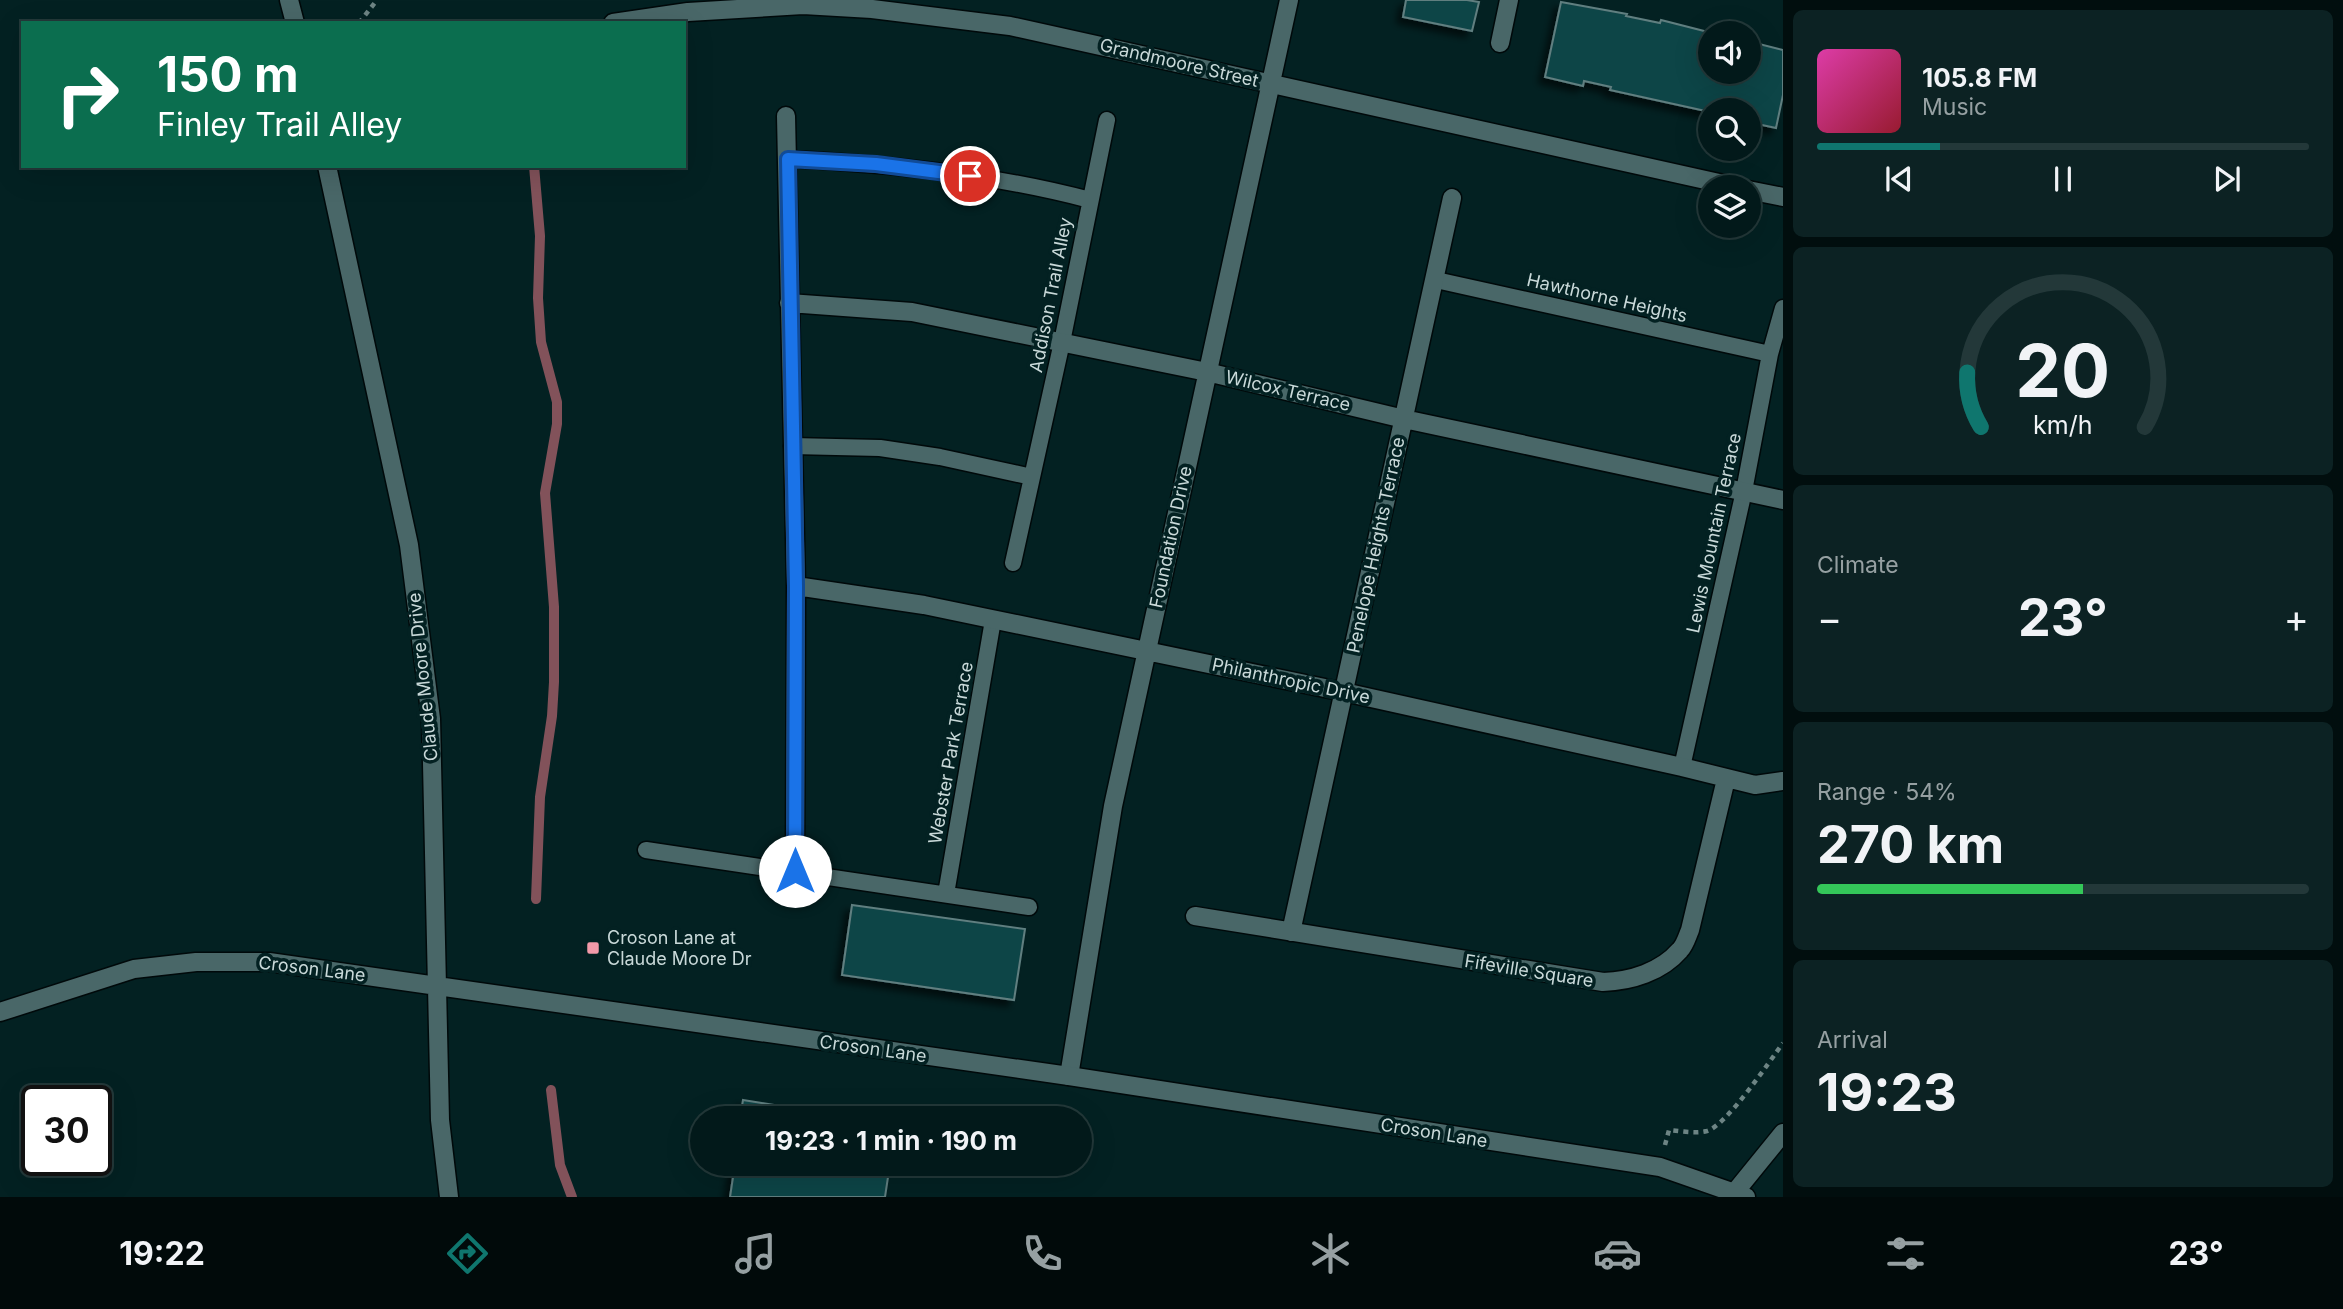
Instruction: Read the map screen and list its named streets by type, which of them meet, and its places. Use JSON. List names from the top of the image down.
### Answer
{
  "streets": {
    "street": [
      "Grandmoore Street",
      "Wilcox Terrace",
      "Foundation Drive",
      "Penelope Heights Terrace",
      "Claude Moore Drive",
      "Philanthropic Drive",
      "Croson Lane",
      "Fifeville Square"
    ],
    "lane": [
      "Addison Trail Alley",
      "Hawthorne Heights",
      "Lewis Mountain Terrace",
      "Webster Park Terrace"
    ]
  },
  "crossings": [
    ["Grandmoore Street", "Foundation Drive"],
    ["Addison Trail Alley", "Wilcox Terrace"],
    ["Hawthorne Heights", "Lewis Mountain Terrace"],
    ["Hawthorne Heights", "Penelope Heights Terrace"],
    ["Wilcox Terrace", "Lewis Mountain Terrace"],
    ["Wilcox Terrace", "Foundation Drive"],
    ["Wilcox Terrace", "Penelope Heights Terrace"],
    ["Lewis Mountain Terrace", "Philanthropic Drive"],
    ["Foundation Drive", "Philanthropic Drive"],
    ["Foundation Drive", "Croson Lane"],
    ["Penelope Heights Terrace", "Philanthropic Drive"],
    ["Penelope Heights Terrace", "Fifeville Square"],
    ["Claude Moore Drive", "Croson Lane"],
    ["Philanthropic Drive", "Webster Park Terrace"],
    ["Philanthropic Drive", "Fifeville Square"]
  ],
  "places": {
    "transit": ["Croson Lane at Claude Moore Dr"]
  },
  "page": {
    "turn": ["150 m", "Finley Trail Alley"],
    "song": ["105.8 FM", "Music"],
    "tile": [
      "Climate",
      ["Range · 54%", "270 km"],
      ["Arrival", "19:23"]
    ],
    "heat": ["−", "23°", "+"],
    "limit": "30",
    "trip": "19:23 · 1 min · 190 m",
    "tabs": ["19:22", "23°"],
    "gauge": ["20", "km/h"]
  }
}
